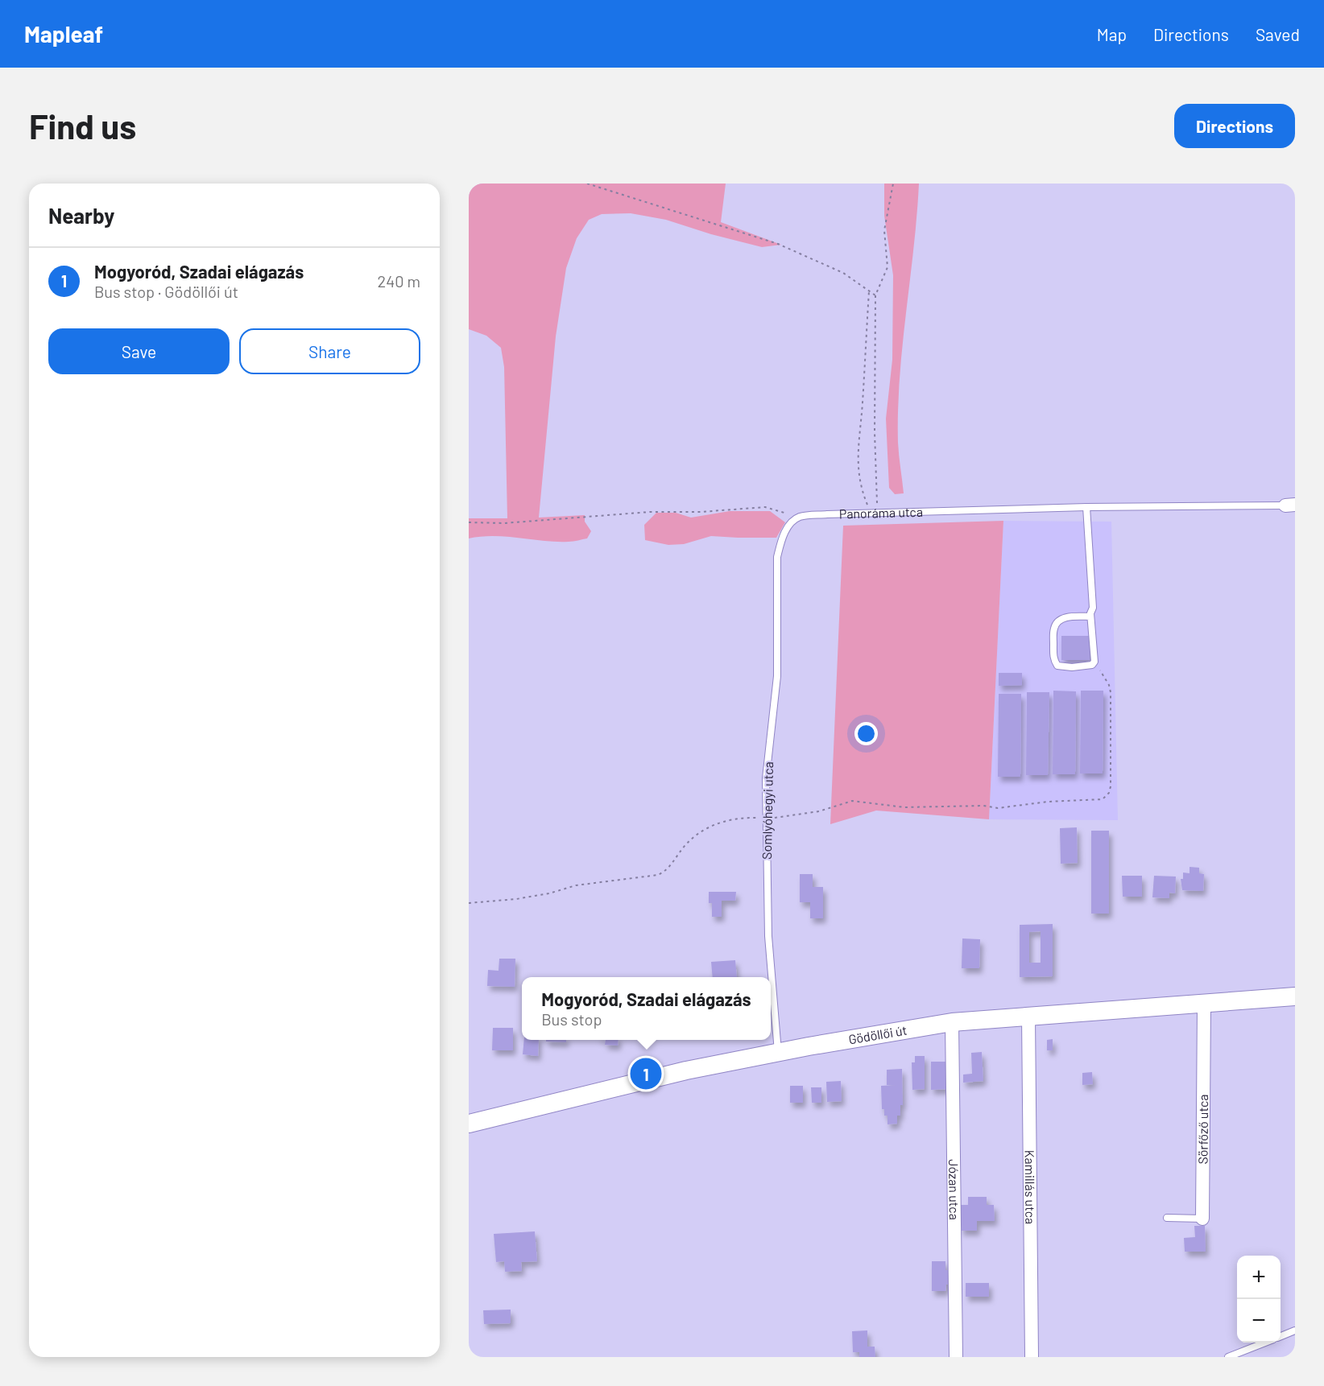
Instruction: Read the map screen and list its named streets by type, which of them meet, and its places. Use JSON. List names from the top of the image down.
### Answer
{
  "streets": {
    "main road": ["Gödöllői út"],
    "street": ["Sörfőző utca", "Kamillás utca", "Józan utca"],
    "lane": ["Panoráma utca", "Somlyóhegyi utca"]
  },
  "crossings": [
    ["Panoráma utca", "Somlyóhegyi utca"],
    ["Somlyóhegyi utca", "Gödöllői út"],
    ["Gödöllői út", "Sörfőző utca"],
    ["Gödöllői út", "Kamillás utca"],
    ["Gödöllői út", "Józan utca"]
  ],
  "page": {
    "header": "Mapleaf",
    "nav": ["Map", "Directions", "Saved"],
    "buttons": [
      "Directions",
      ["Save", "Share"]
    ],
    "title": "Find us",
    "heading": "Nearby",
    "list": [
      {
        "mark": "1",
        "name": "Mogyoród, Szadai elágazás",
        "note": "Bus stop · Gödöllői út",
        "value": "240 m"
      }
    ],
    "popup": ["Mogyoród, Szadai elágazás", "Bus stop"],
    "pins": "1",
    "map_buttons": ["+", "−"]
  }
}
